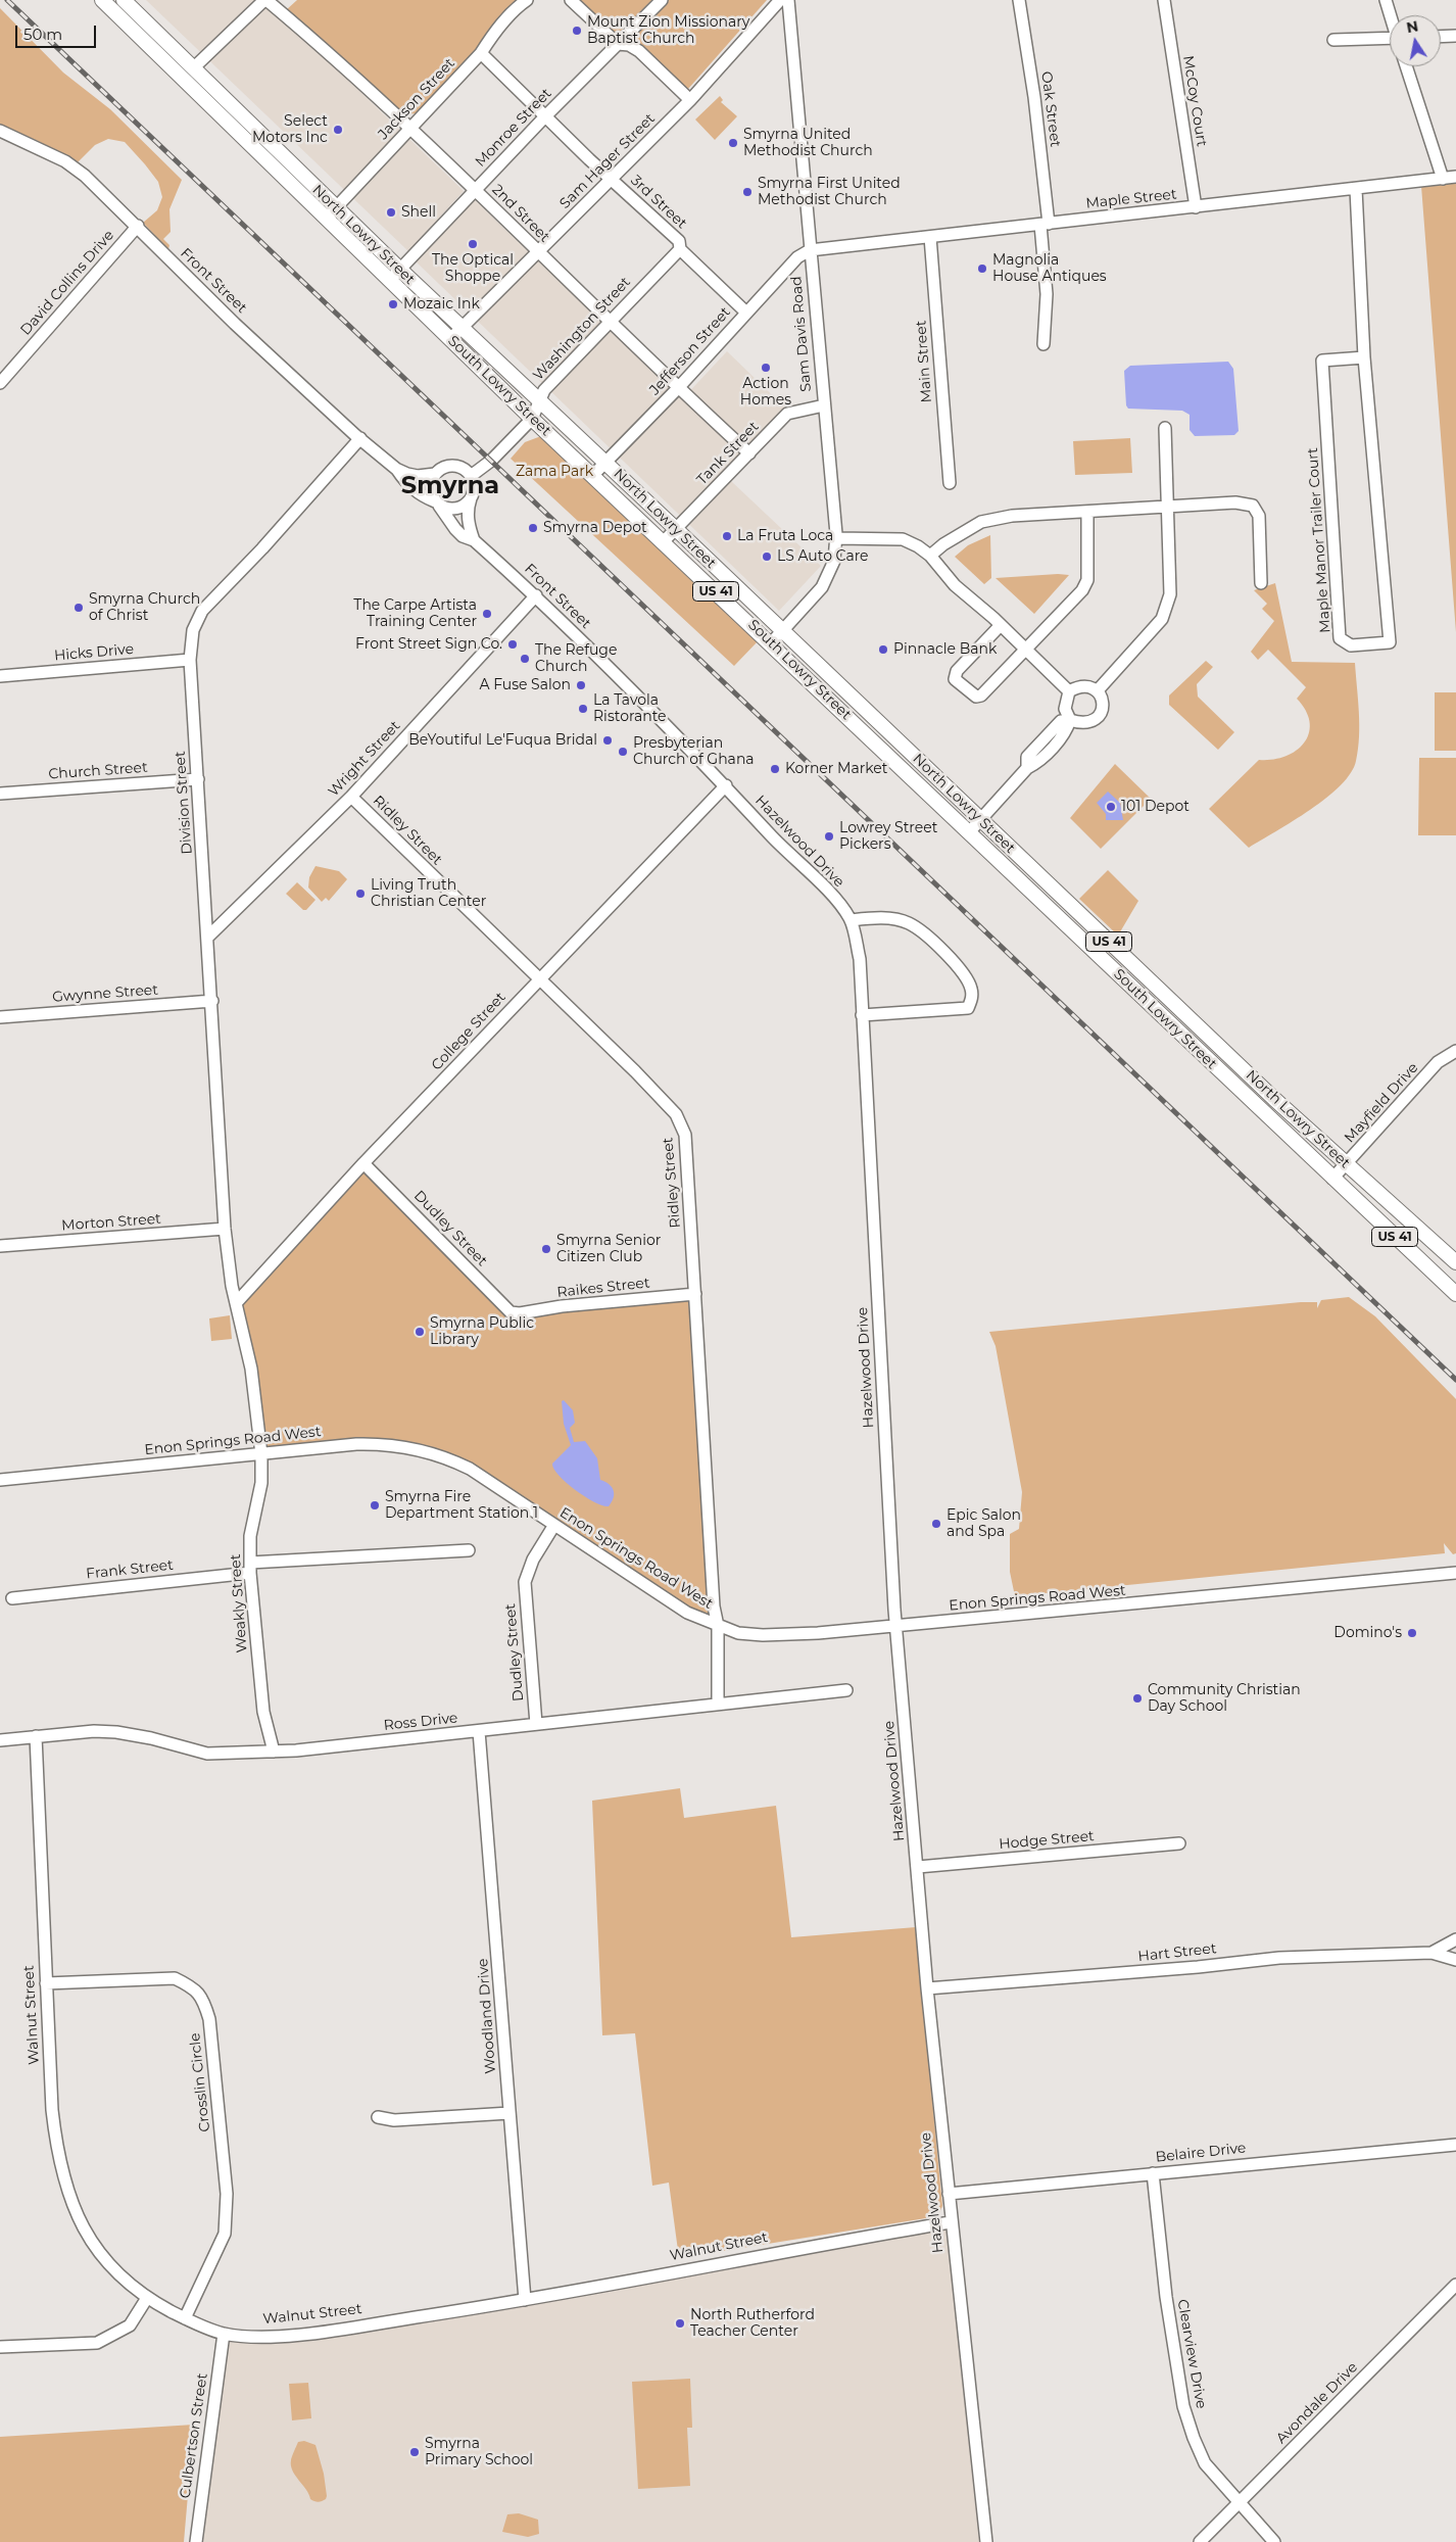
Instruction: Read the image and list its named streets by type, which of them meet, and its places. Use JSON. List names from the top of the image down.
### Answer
{
  "streets": {
    "main road": ["North Lowry Street", "South Lowry Street", "US 41"],
    "street": [
      "Jackson Street",
      "McCoy Court",
      "Oak Street",
      "Monroe Street",
      "Sam Hager Street",
      "Maple Street",
      "3rd Street",
      "2nd Street",
      "Front Street",
      "David Collins Drive",
      "Washington Street",
      "Sam Davis Road",
      "Jefferson Street",
      "Main Street",
      "Tank Street",
      "Maple Manor Trailer Court",
      "Hicks Drive",
      "Wright Street",
      "Church Street",
      "Division Street",
      "Ridley Street",
      "Hazelwood Drive",
      "Gwynne Street",
      "College Street",
      "Mayfield Drive",
      "Morton Street",
      "Dudley Street",
      "Raikes Street",
      "Enon Springs Road West",
      "Frank Street",
      "Weakly Street",
      "Ross Drive",
      "Hodge Street",
      "Hart Street",
      "Walnut Street",
      "Woodland Drive",
      "Crosslin Circle",
      "Belaire Drive",
      "Clearview Drive",
      "Avondale Drive",
      "Culbertson Street"
    ]
  },
  "crossings": [
    ["Jackson Street", "3rd Street"],
    ["Jackson Street", "2nd Street"],
    ["Jackson Street", "North Lowry Street"],
    ["Jackson Street", "South Lowry Street"],
    ["McCoy Court", "Maple Street"],
    ["Oak Street", "Maple Street"],
    ["Monroe Street", "3rd Street"],
    ["Monroe Street", "2nd Street"],
    ["Monroe Street", "North Lowry Street"],
    ["Monroe Street", "South Lowry Street"],
    ["Sam Hager Street", "3rd Street"],
    ["Sam Hager Street", "2nd Street"],
    ["Sam Hager Street", "North Lowry Street"],
    ["Sam Hager Street", "South Lowry Street"],
    ["Maple Street", "Sam Davis Road"],
    ["Maple Street", "Jefferson Street"],
    ["Maple Street", "Main Street"],
    ["Maple Street", "Maple Manor Trailer Court"],
    ["3rd Street", "Washington Street"],
    ["3rd Street", "Jefferson Street"],
    ["2nd Street", "North Lowry Street"],
    ["2nd Street", "Washington Street"],
    ["2nd Street", "Jefferson Street"],
    ["2nd Street", "Tank Street"],
    ["North Lowry Street", "Washington Street"],
    ["North Lowry Street", "Sam Davis Road"],
    ["North Lowry Street", "Jefferson Street"],
    ["North Lowry Street", "South Lowry Street"],
    ["North Lowry Street", "Tank Street"],
    ["North Lowry Street", "Mayfield Drive"],
    ["Front Street", "David Collins Drive"],
    ["Front Street", "Washington Street"],
    ["Front Street", "Wright Street"],
    ["Front Street", "Division Street"],
    ["Front Street", "Hazelwood Drive"],
    ["Front Street", "College Street"],
    ["Washington Street", "South Lowry Street"],
    ["Sam Davis Road", "Jefferson Street"],
    ["Sam Davis Road", "South Lowry Street"],
    ["Sam Davis Road", "Tank Street"],
    ["Jefferson Street", "South Lowry Street"],
    ["South Lowry Street", "Tank Street"],
    ["South Lowry Street", "Mayfield Drive"],
    ["Hicks Drive", "Division Street"],
    ["Wright Street", "Division Street"],
    ["Wright Street", "Ridley Street"],
    ["Church Street", "Division Street"],
    ["Division Street", "Gwynne Street"],
    ["Division Street", "Morton Street"],
    ["Ridley Street", "College Street"],
    ["Ridley Street", "Raikes Street"],
    ["Ridley Street", "Enon Springs Road West"],
    ["Ridley Street", "Ross Drive"],
    ["Hazelwood Drive", "College Street"],
    ["Hazelwood Drive", "Enon Springs Road West"],
    ["Hazelwood Drive", "Hodge Street"],
    ["Hazelwood Drive", "Hart Street"],
    ["Hazelwood Drive", "Walnut Street"],
    ["Hazelwood Drive", "Belaire Drive"],
    ["College Street", "Dudley Street"],
    ["Dudley Street", "Raikes Street"],
    ["Dudley Street", "Enon Springs Road West"],
    ["Dudley Street", "Ross Drive"],
    ["Enon Springs Road West", "Weakly Street"],
    ["Frank Street", "Weakly Street"],
    ["Weakly Street", "Ross Drive"],
    ["Ross Drive", "Walnut Street"],
    ["Ross Drive", "Woodland Drive"],
    ["Walnut Street", "Woodland Drive"],
    ["Walnut Street", "Crosslin Circle"],
    ["Walnut Street", "Culbertson Street"],
    ["Belaire Drive", "Clearview Drive"],
    ["Clearview Drive", "Avondale Drive"]
  ],
  "districts": ["Smyrna"],
  "parks": ["Zama Park"],
  "places": [
    "Mount Zion Missionary Baptist Church",
    "Select Motors Inc",
    "Smyrna United Methodist Church",
    "Smyrna First United Methodist Church",
    "Shell",
    "The Optical Shoppe",
    "Magnolia House Antiques",
    "Mozaic Ink",
    "Action Homes",
    "Smyrna Depot",
    "La Fruta Loca",
    "LS Auto Care",
    "Smyrna Church of Christ",
    "The Carpe Artista Training Center",
    "Front Street Sign Co.",
    "Pinnacle Bank",
    "The Refuge Church",
    "A Fuse Salon",
    "La Tavola Ristorante",
    "BeYoutiful Le'Fuqua Bridal",
    "Presbyterian Church of Ghana",
    "Korner Market",
    "101 Depot",
    "Lowrey Street Pickers",
    "Living Truth Christian Center",
    "Smyrna Senior Citizen Club",
    "Smyrna Public Library",
    "Smyrna Fire Department Station 1",
    "Epic Salon and Spa",
    "Domino's",
    "Community Christian Day School",
    "North Rutherford Teacher Center",
    "Smyrna Primary School"
  ],
  "scale_bar": "50 m",
  "north": "top"
}
